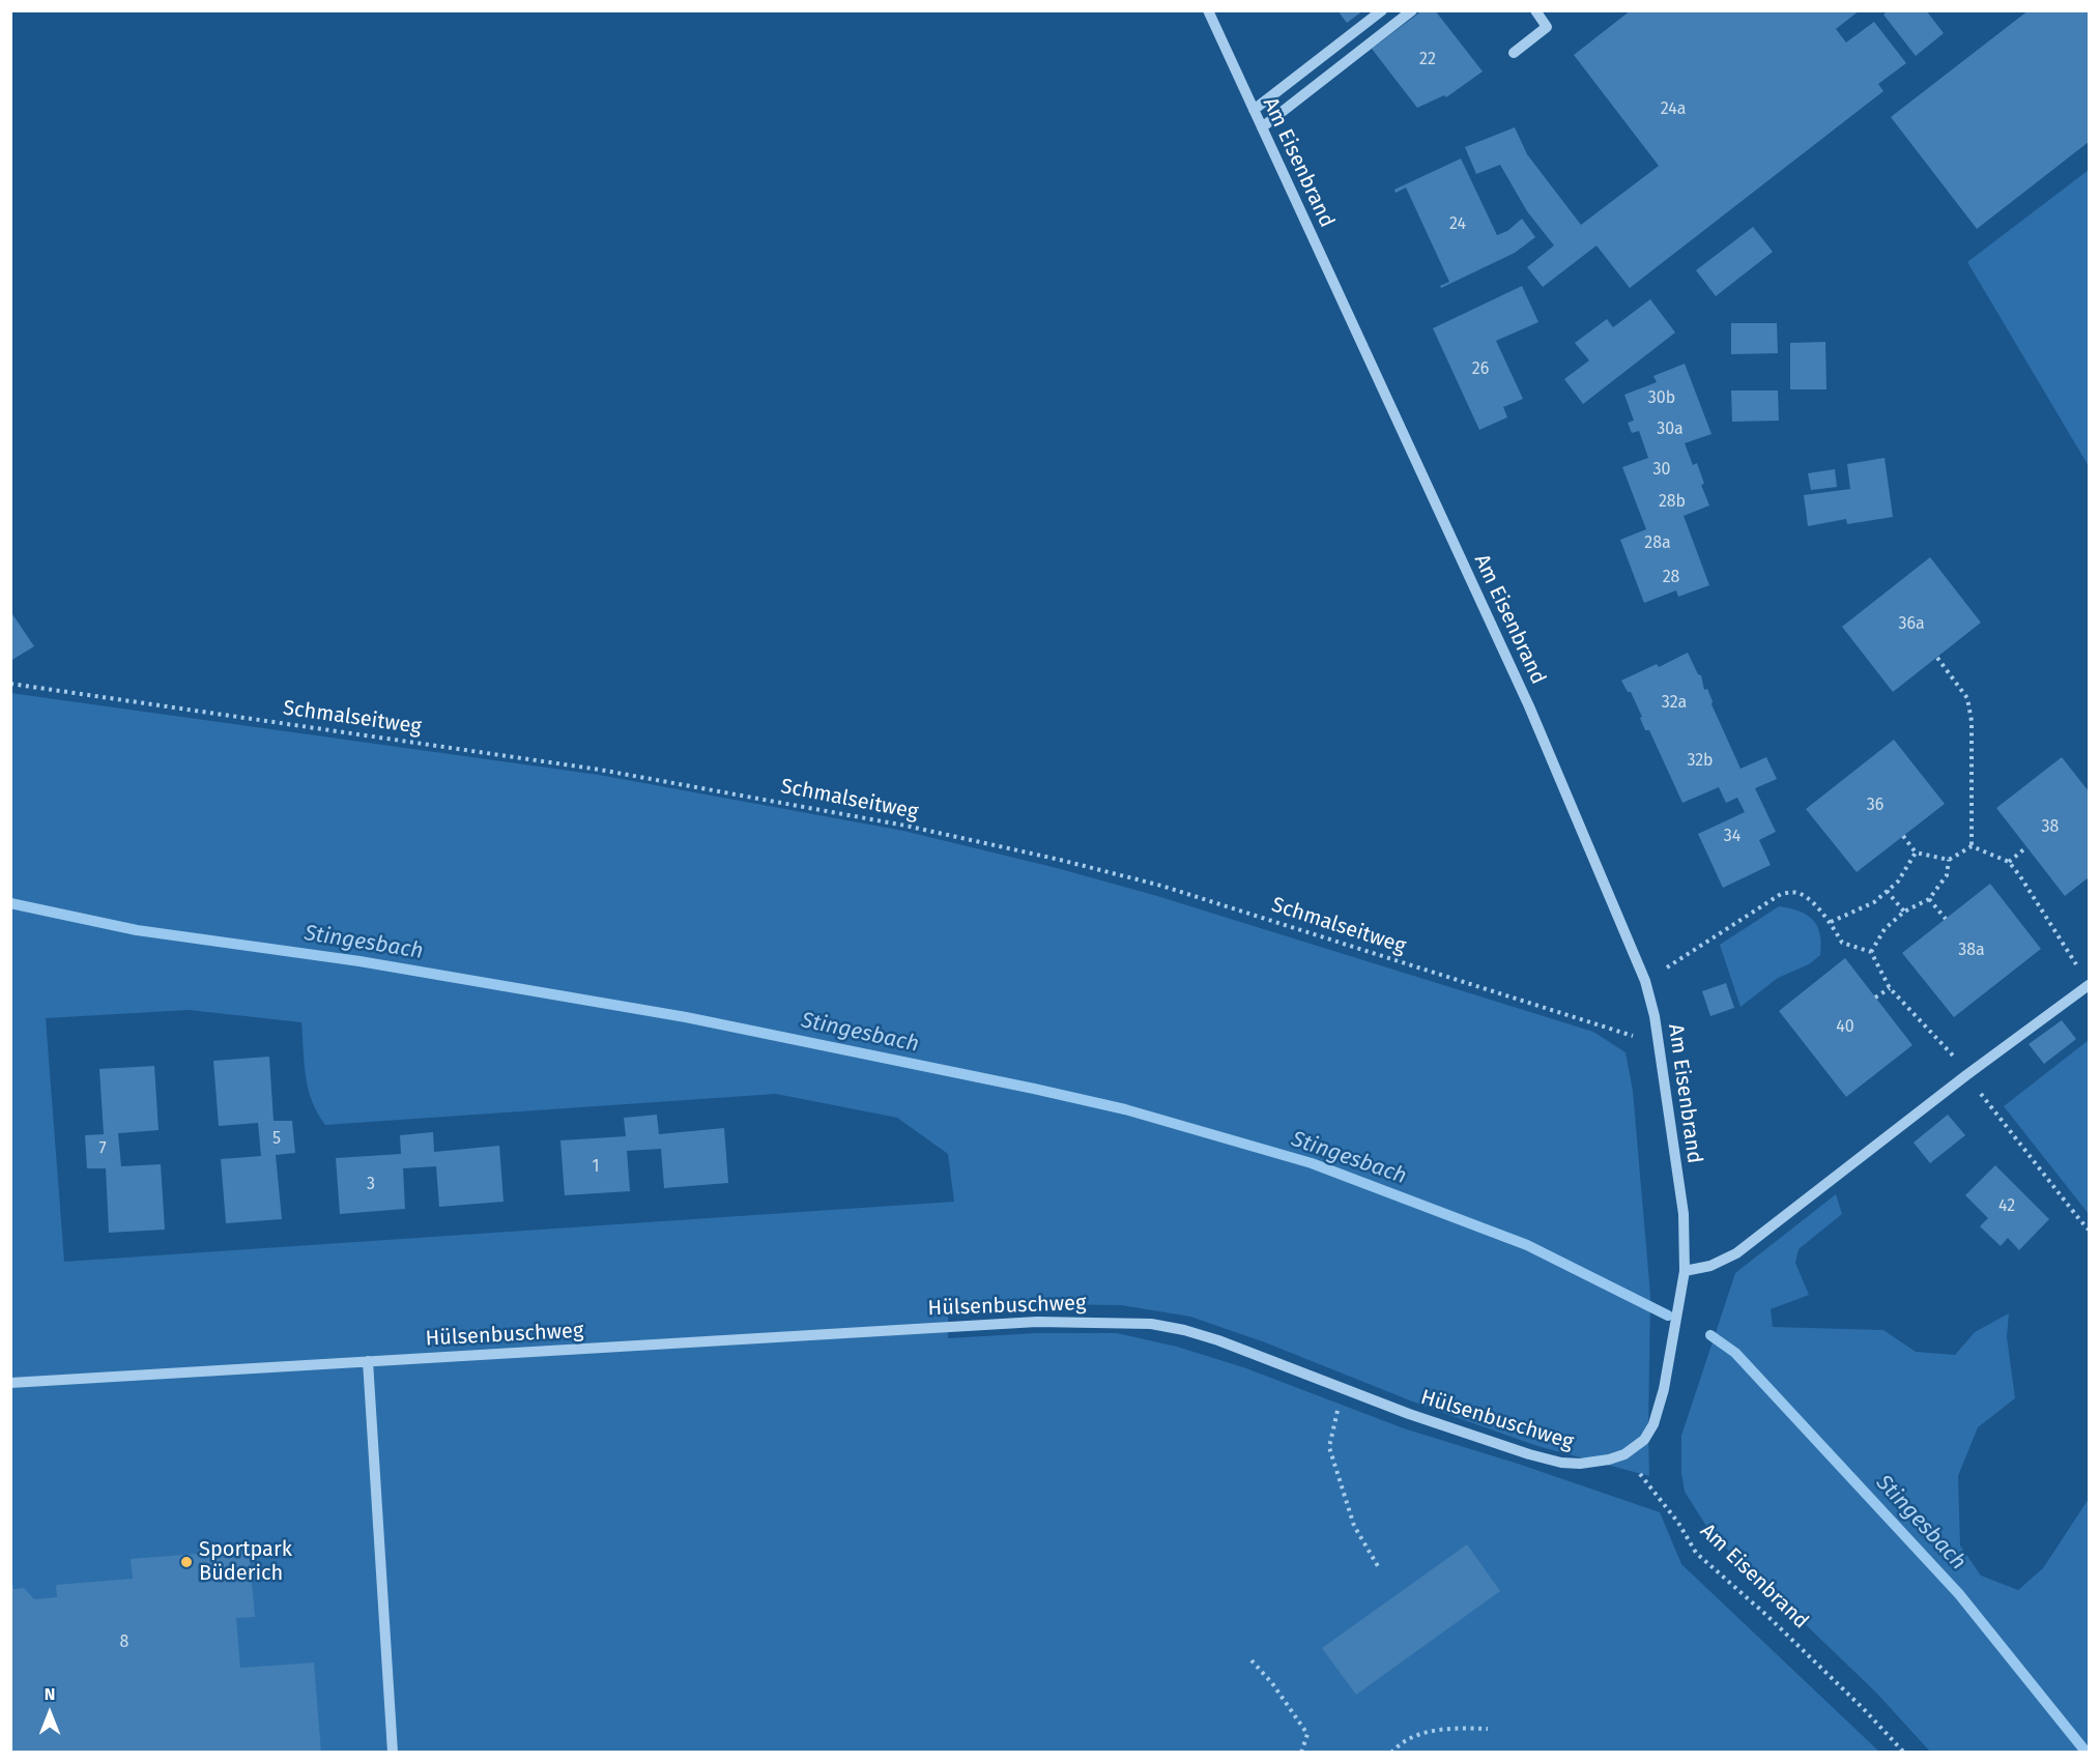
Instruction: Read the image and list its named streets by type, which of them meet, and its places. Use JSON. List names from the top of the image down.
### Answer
{
  "streets": {
    "street": ["Am Eisenbrand", "Hülsenbuschweg"],
    "path": ["Schmalseitweg"]
  },
  "crossings": [
    ["Am Eisenbrand", "Schmalseitweg"],
    ["Am Eisenbrand", "Hülsenbuschweg"]
  ],
  "water": ["Stingesbach"],
  "places": ["Sportpark Büderich"],
  "house_numbers": [
    "22",
    "24a",
    "24",
    "26",
    "30b",
    "30a",
    "30",
    "28b",
    "28a",
    "28",
    "36a",
    "32a",
    "32b",
    "36",
    "38",
    "34",
    "38a",
    "40",
    "5",
    "7",
    "1",
    "3",
    "42",
    "8"
  ],
  "north": "top"
}
